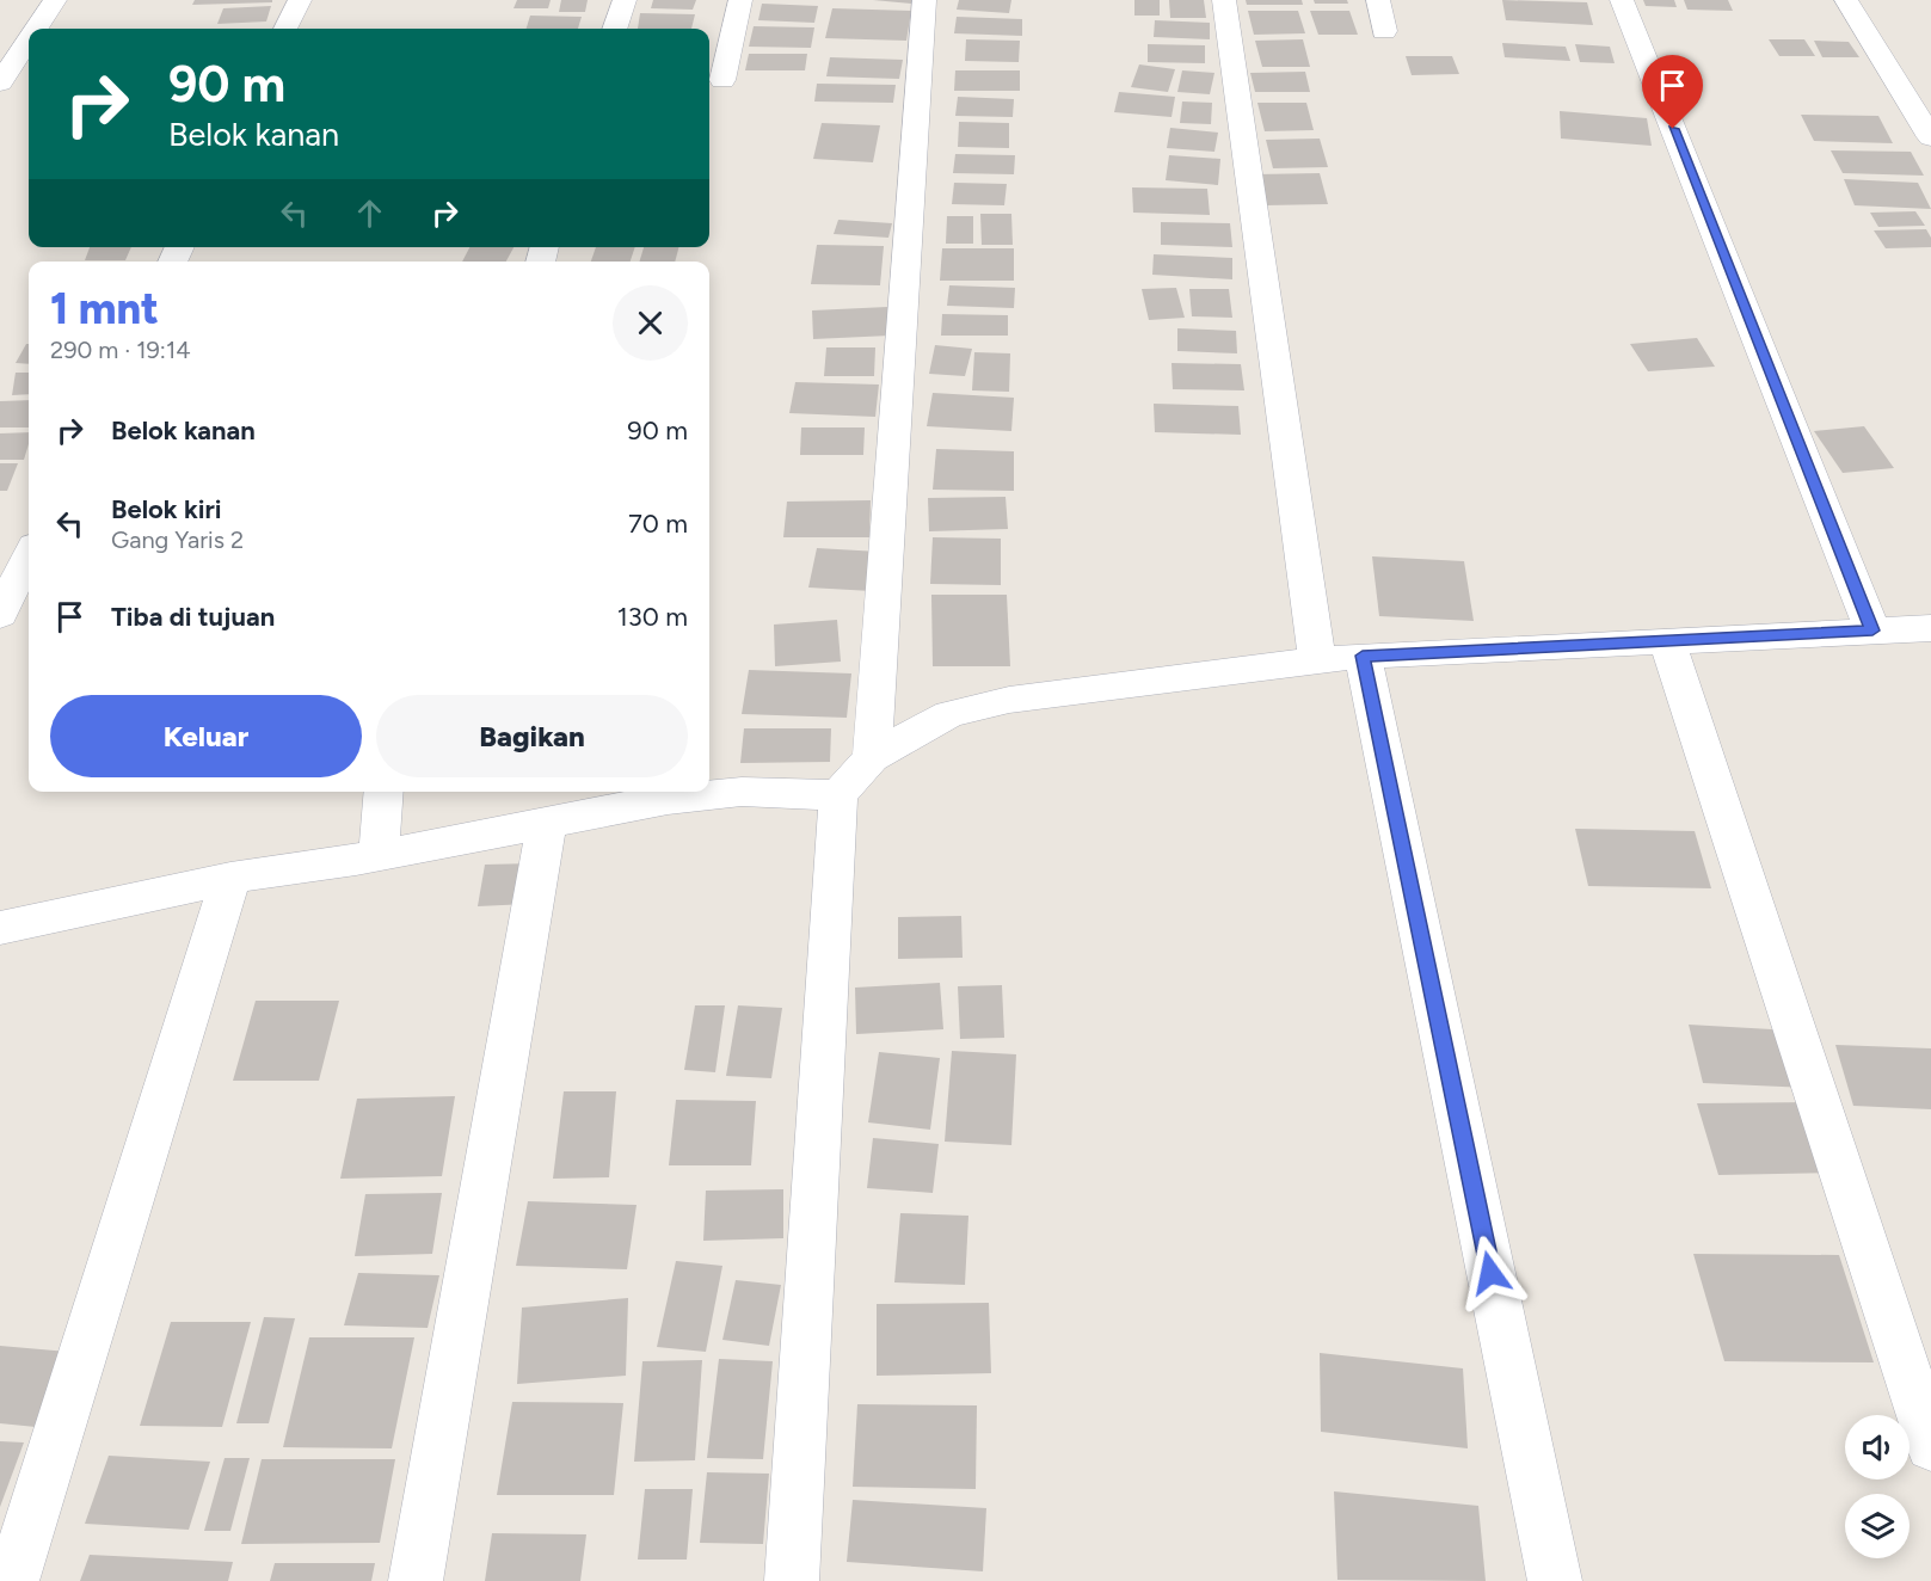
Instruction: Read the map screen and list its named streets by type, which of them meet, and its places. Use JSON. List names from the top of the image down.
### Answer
{
  "page": {
    "turn": ["90 m", "Belok kanan"],
    "heading": ["1 mnt", "290 m · 19:14"],
    "list": [
      {
        "name": "Belok kanan",
        "value": "90 m"
      },
      {
        "name": "Belok kiri",
        "note": "Gang Yaris 2",
        "value": "70 m"
      },
      {
        "name": "Tiba di tujuan",
        "value": "130 m"
      }
    ],
    "buttons": ["Keluar", "Bagikan"]
  }
}
